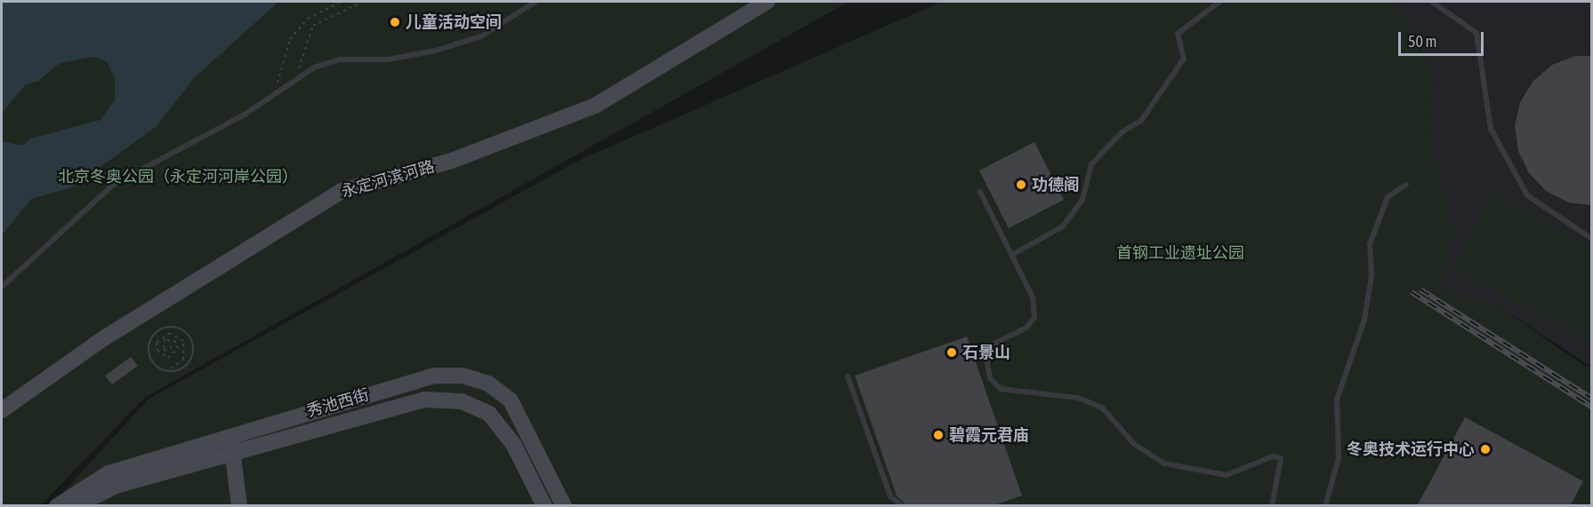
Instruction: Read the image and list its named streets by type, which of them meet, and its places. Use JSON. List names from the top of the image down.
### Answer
{
  "streets": {
    "street": ["永定河滨河路", "秀池西街"]
  },
  "parks": ["北京冬奥公园（永定河河岸公园）", "首钢工业遗址公园"],
  "places": [
    "儿童活动空间",
    "功德阁",
    "石景山",
    "碧霞元君庙",
    "冬奥技术运行中心"
  ],
  "scale_bar": "50 m"
}
